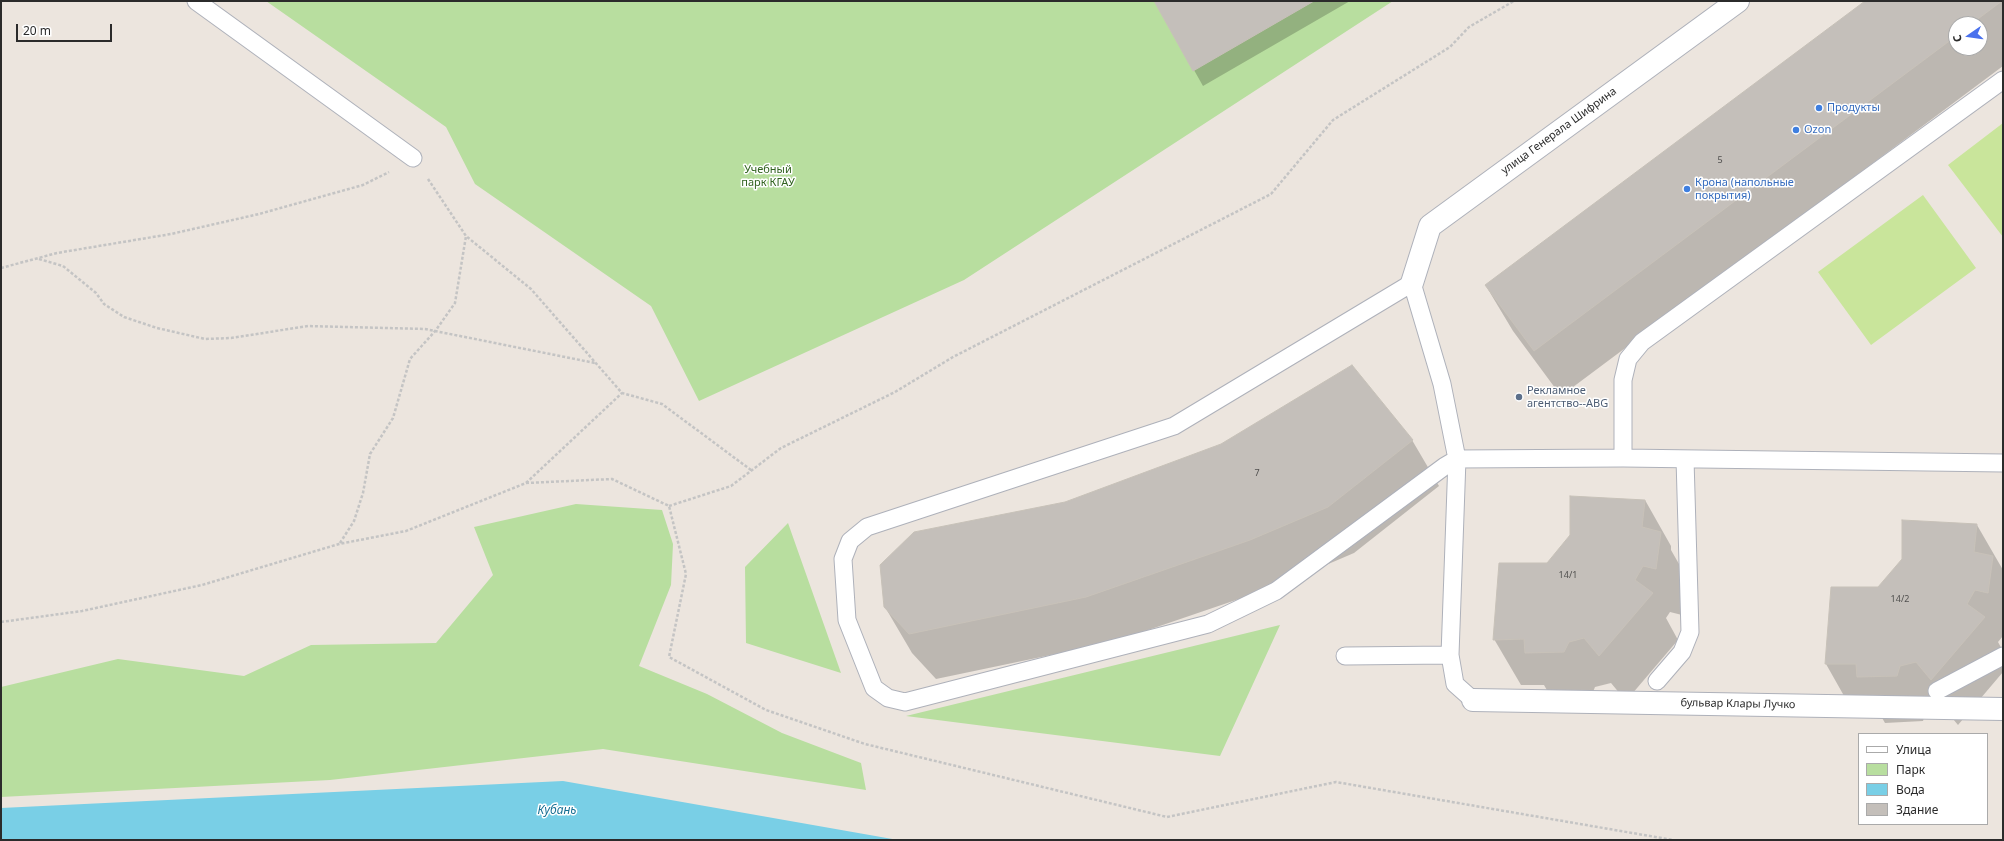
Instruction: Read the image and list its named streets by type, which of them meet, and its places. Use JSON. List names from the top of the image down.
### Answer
{
  "streets": {
    "street": ["улица Генерала Шифрина", "бульвар Клары Лучко"]
  },
  "water": ["Кубань"],
  "parks": ["Учебный парк КГАУ"],
  "places": [
    "Продукты",
    "Ozon",
    "Крона (напольные покрытия)",
    "Рекламное агентство--ABG"
  ],
  "house_numbers": [
    "5",
    "7",
    "14/1",
    "14/2"
  ],
  "legend": [
    "Улица",
    "Парк",
    "Вода",
    "Здание"
  ],
  "scale_bar": "20 m",
  "north": "left"
}
